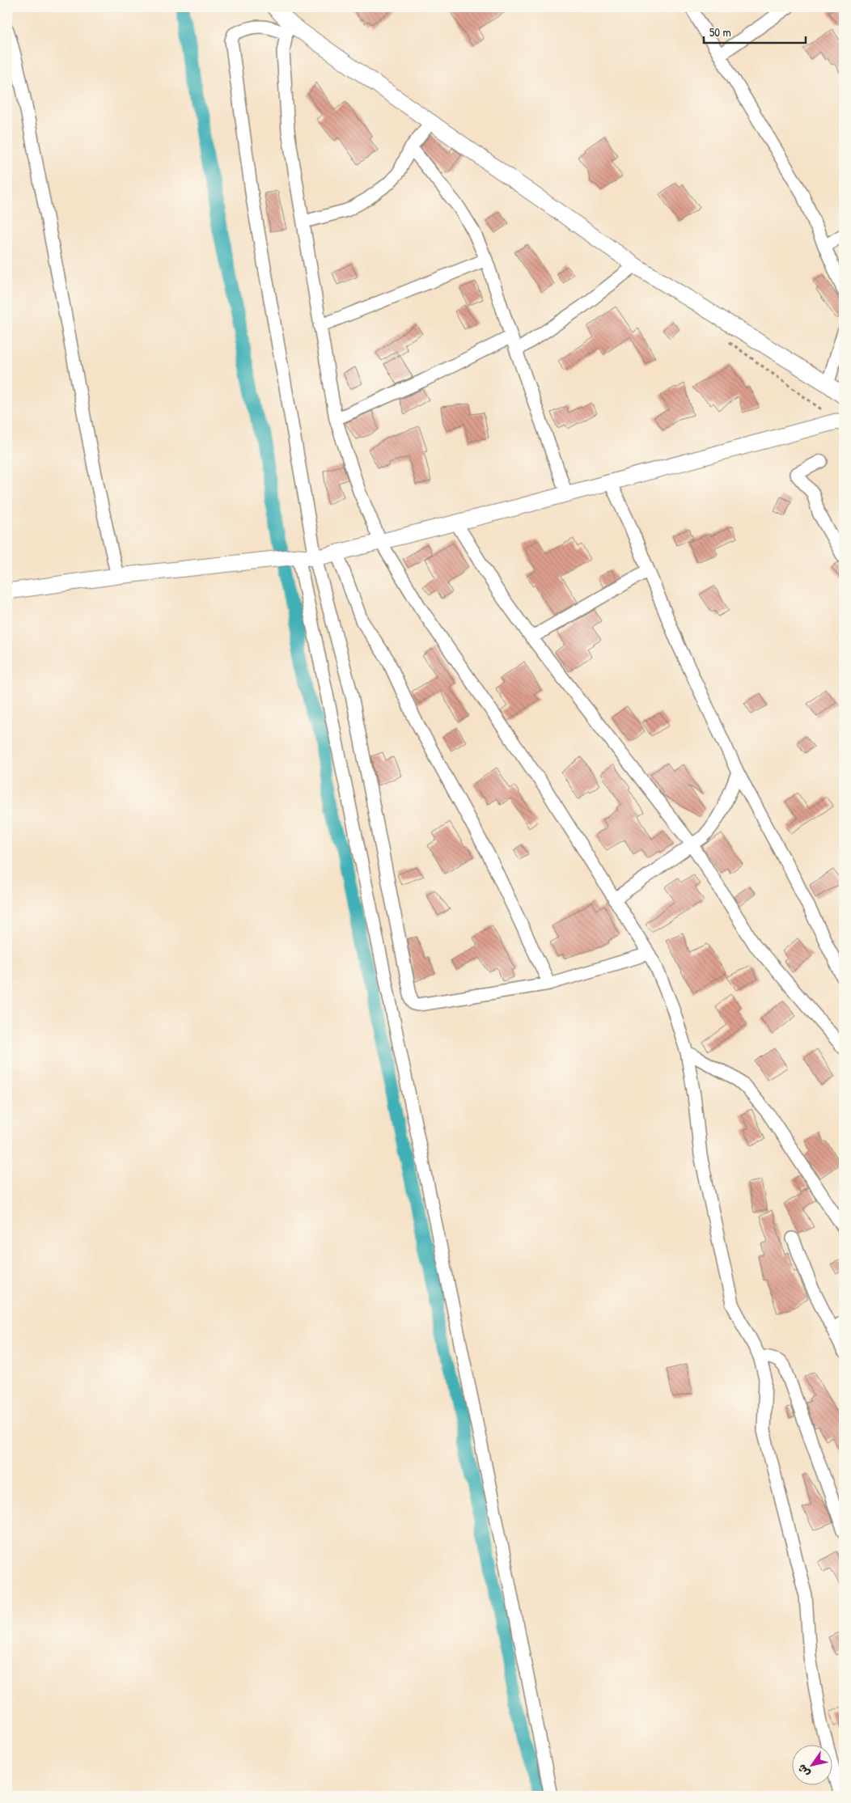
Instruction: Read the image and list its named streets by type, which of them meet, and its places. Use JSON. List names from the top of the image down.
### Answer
{
  "scale_bar": "50 m",
  "north": "bottom left"
}
